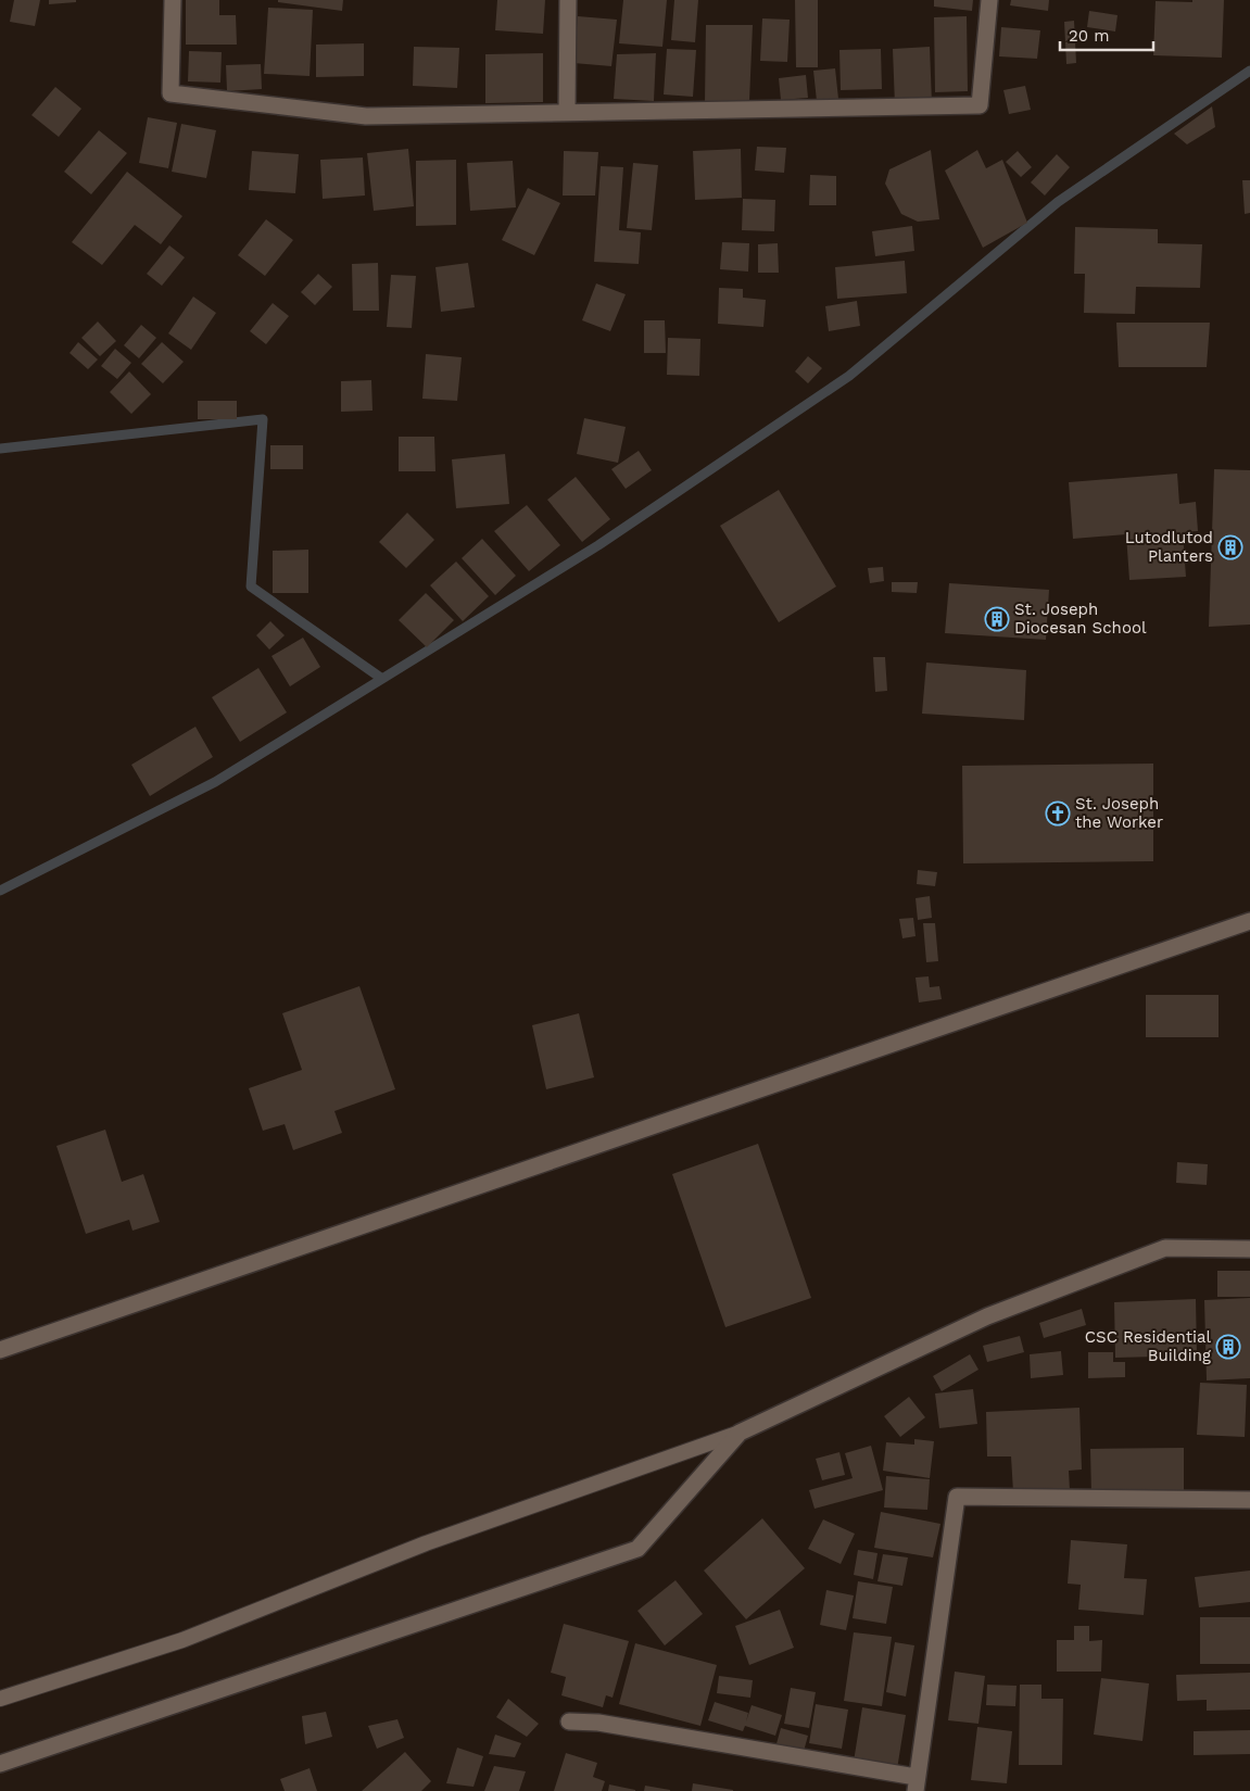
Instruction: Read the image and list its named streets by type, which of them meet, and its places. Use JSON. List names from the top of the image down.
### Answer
{
  "places": {
    "building": ["Lutodlutod Planters", "St. Joseph Diocesan School", "CSC Residential Building"],
    "church": ["St. Joseph the Worker"]
  },
  "scale_bar": "20 m"
}
